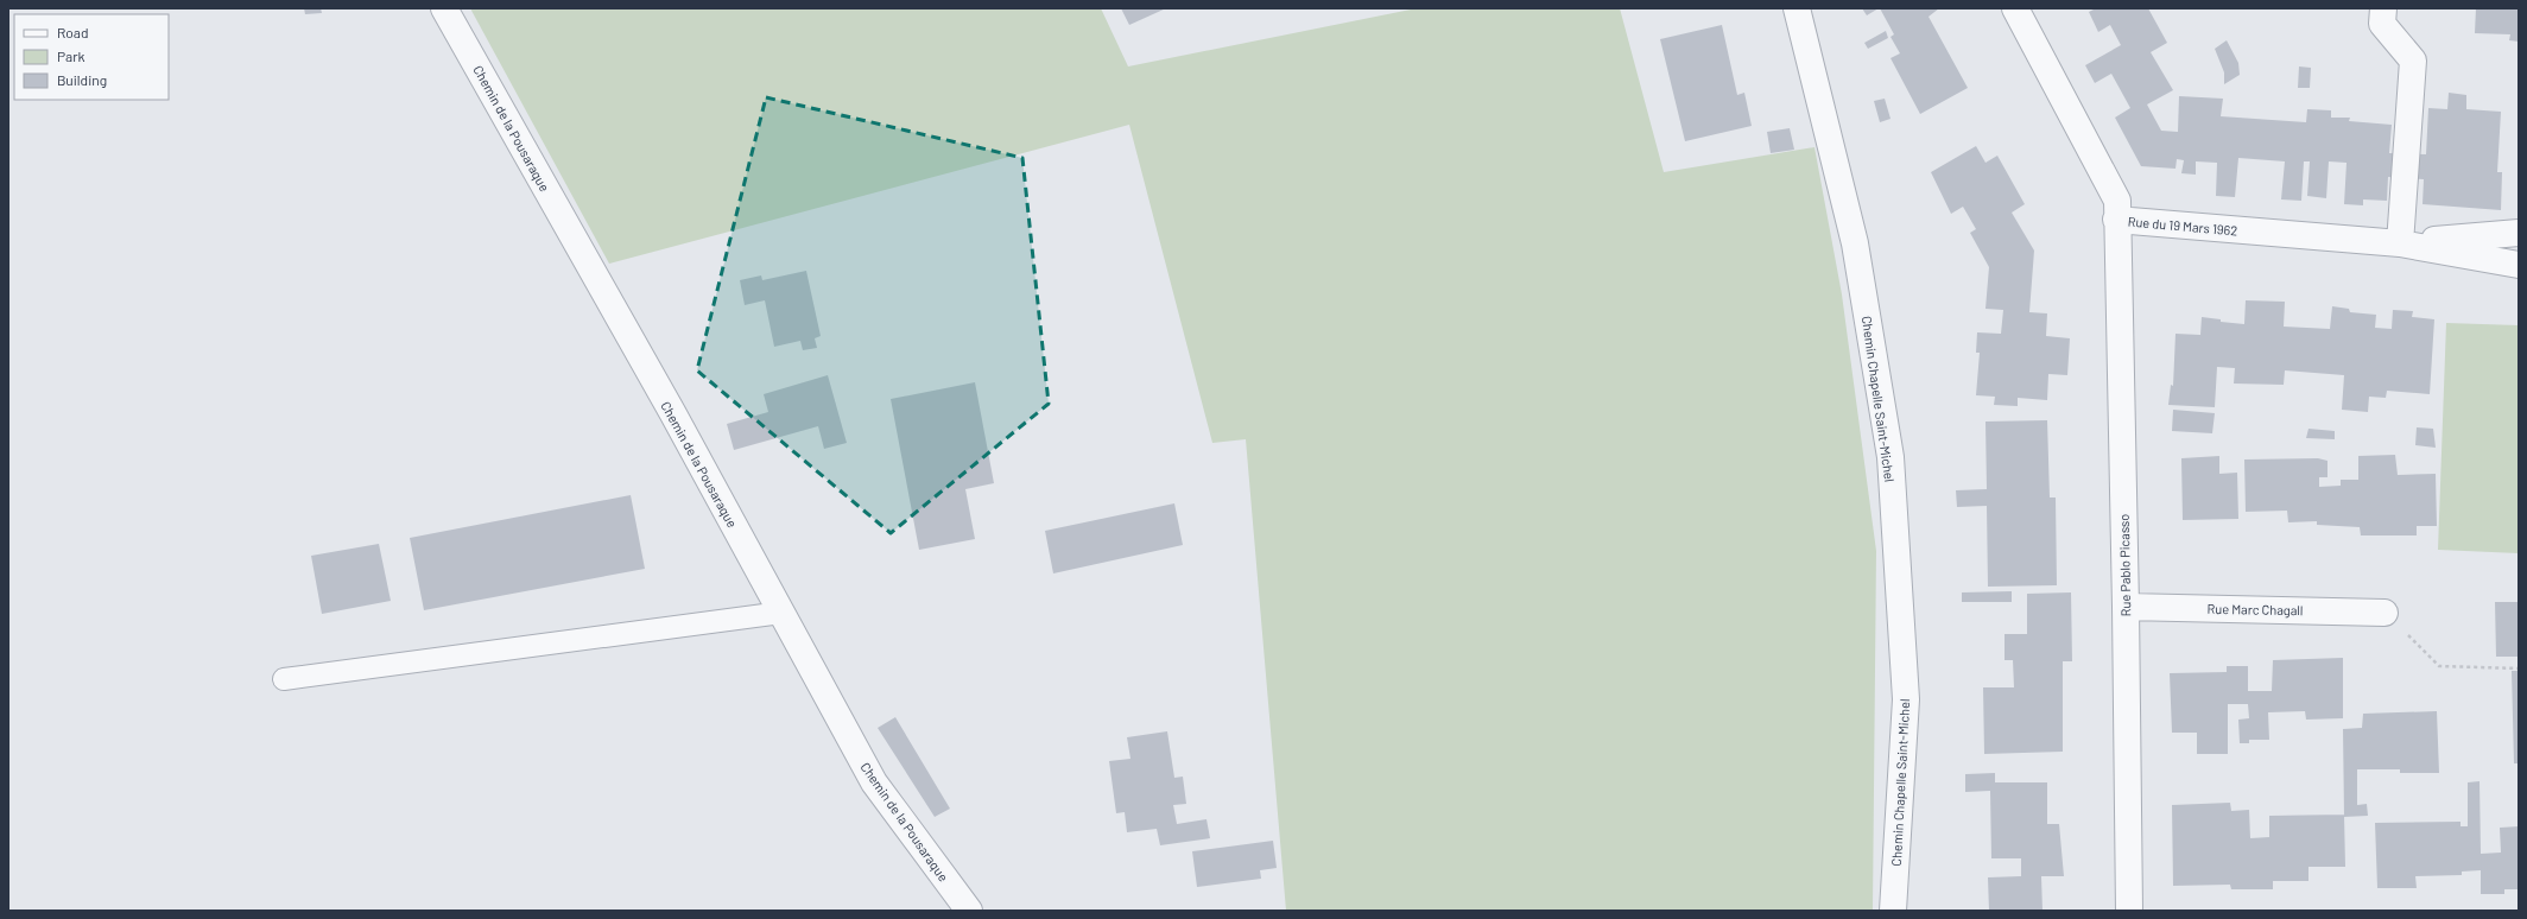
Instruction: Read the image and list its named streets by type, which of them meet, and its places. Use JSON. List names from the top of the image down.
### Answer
{
  "streets": {
    "street": [
      "Chemin de la Pousaraque",
      "Rue du 19 Mars 1962",
      "Chemin Chapelle Saint-Michel",
      "Rue Pablo Picasso",
      "Rue Marc Chagall"
    ]
  },
  "crossings": [
    ["Rue du 19 Mars 1962", "Rue Pablo Picasso"],
    ["Rue Pablo Picasso", "Rue Marc Chagall"]
  ],
  "legend": ["Road", "Park", "Building"]
}
